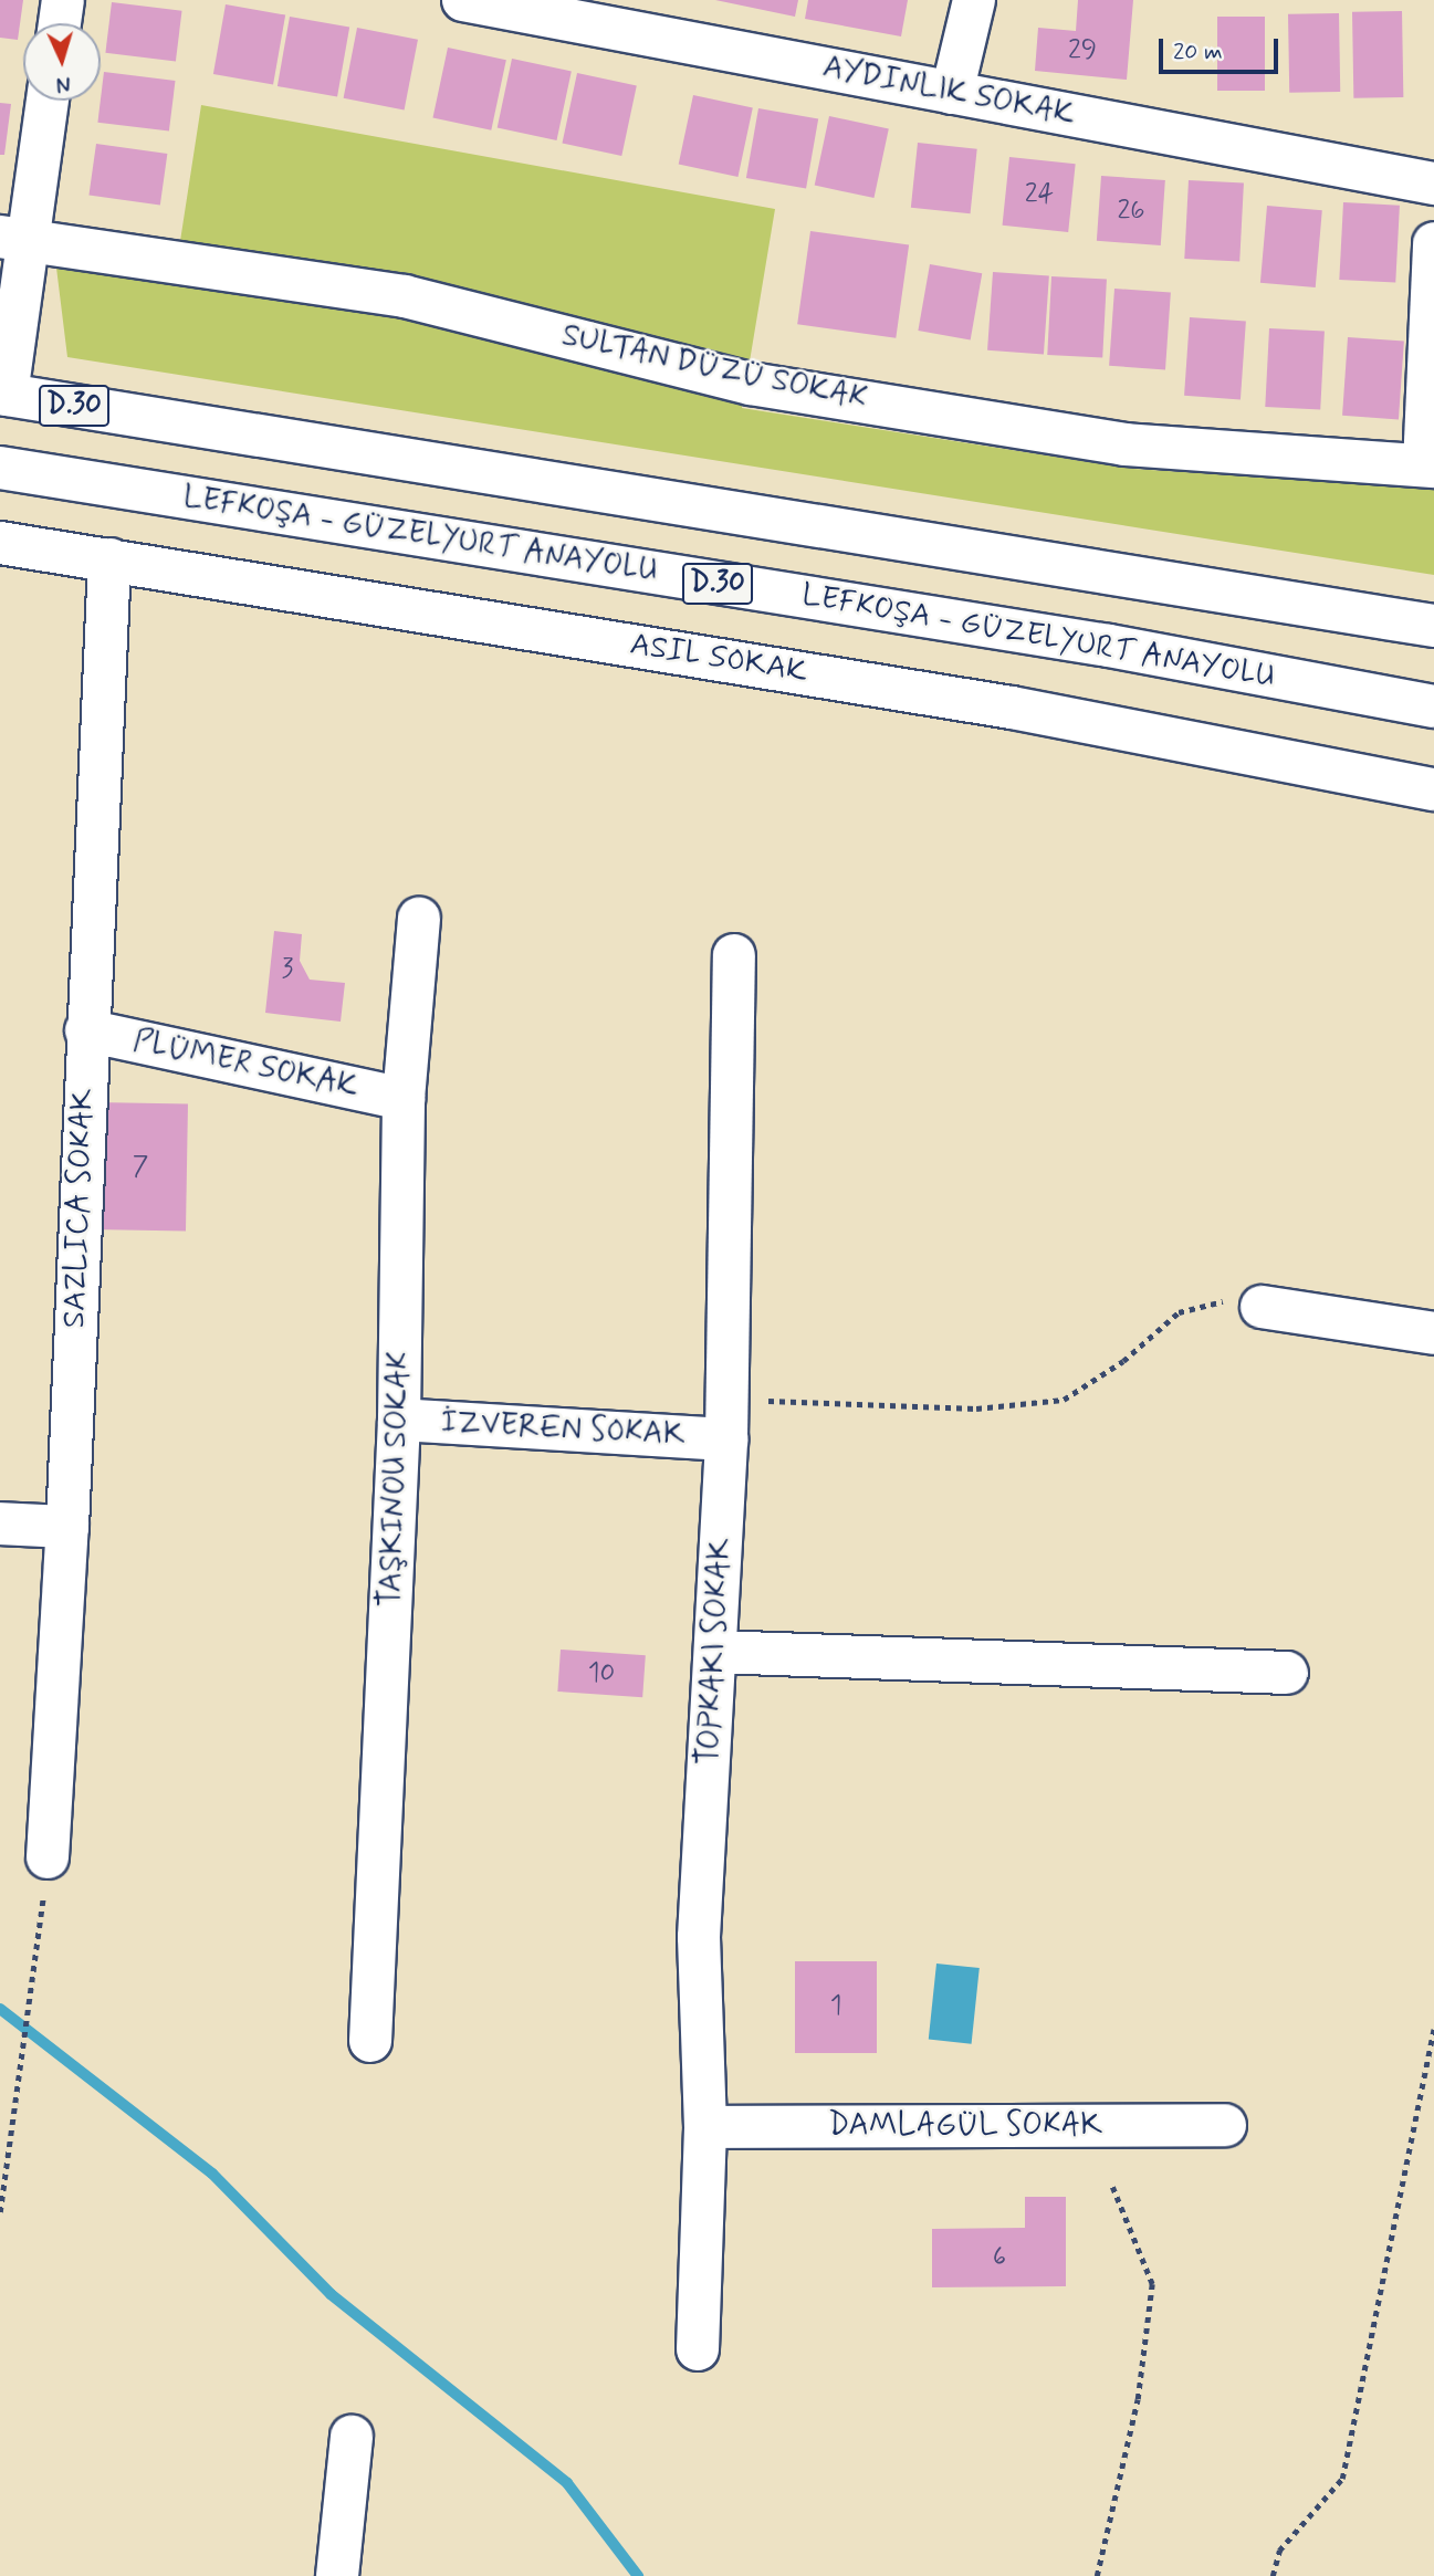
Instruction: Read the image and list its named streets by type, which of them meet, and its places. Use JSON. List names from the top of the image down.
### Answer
{
  "streets": {
    "main road": [
      "SULTAN DÜZÜ SOKAK",
      "D.30",
      "LEFKOŞA - GÜZELYURT ANAYOLU",
      "ASIL SOKAK",
      "PLÜMER SOKAK",
      "İZVEREN SOKAK",
      "DAMLAGÜL SOKAK"
    ]
  },
  "house_numbers": [
    "29",
    "24",
    "26",
    "3",
    "7",
    "10",
    "1",
    "6"
  ],
  "scale_bar": "20 m",
  "north": "bottom"
}
